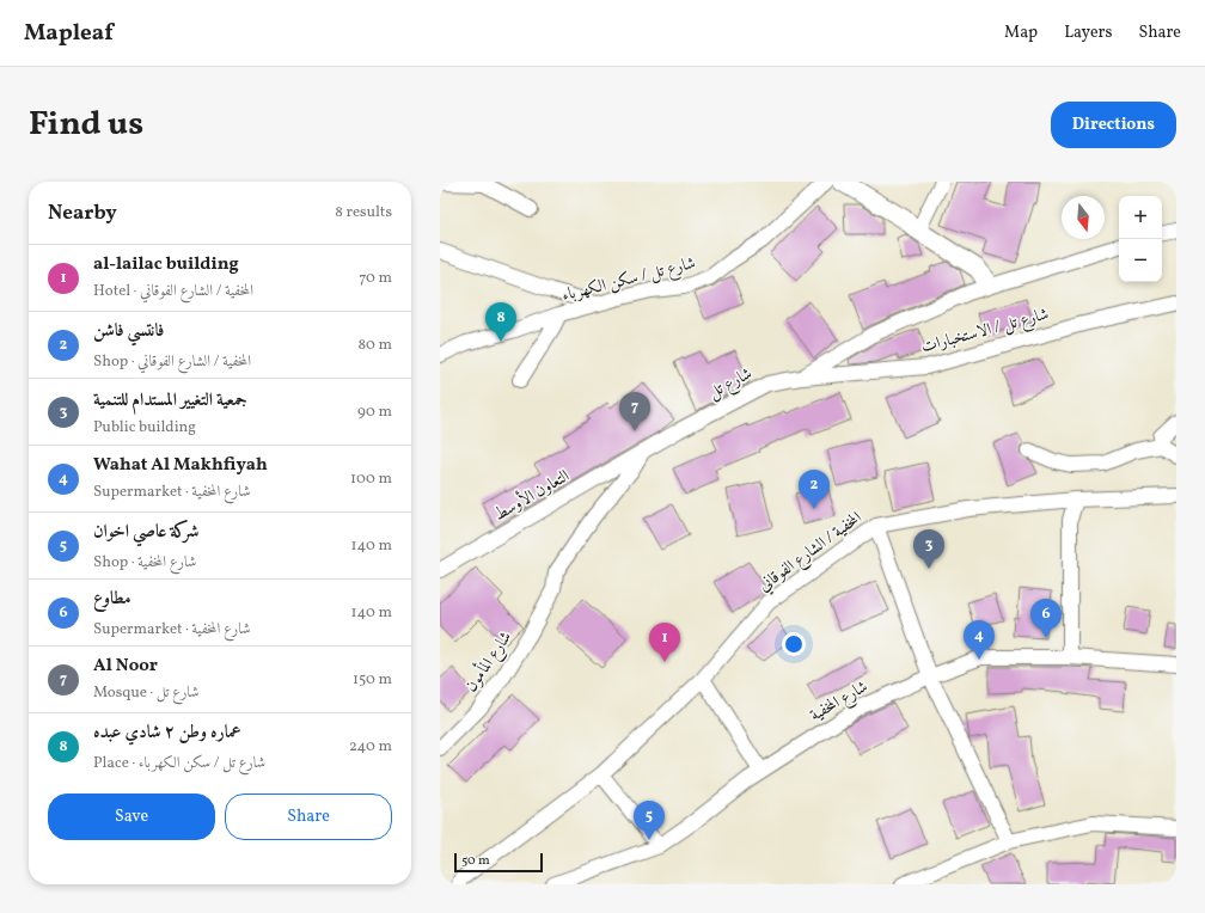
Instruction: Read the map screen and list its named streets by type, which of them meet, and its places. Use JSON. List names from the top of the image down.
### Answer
{
  "streets": {
    "street": [
      "شارع تل / سكن الكهرباء",
      "شارع تل / الاستخبارات",
      "شارع تل",
      "التعاون الأوسط",
      "المخفية / الشارع الفوقاني",
      "شارع المأمون",
      "شارع المخفية"
    ]
  },
  "crossings": [
    ["شارع تل / الاستخبارات", "شارع تل"],
    ["شارع تل", "التعاون الأوسط"],
    ["شارع تل", "شارع المأمون"]
  ],
  "scale_bar": "50 m",
  "north": "bottom",
  "page": {
    "header": "Mapleaf",
    "nav": ["Map", "Layers", "Share"],
    "title": "Find us",
    "buttons": [
      "Directions",
      ["Save", "Share"]
    ],
    "heading": ["Nearby", "8 results"],
    "map_buttons": ["+", "−"],
    "list": [
      {
        "mark": "1",
        "name": "al-lailac building",
        "note": "Hotel · المخفية / الشارع الفوقاني",
        "value": "70 m"
      },
      {
        "mark": "2",
        "name": "فانتسي فاشن",
        "note": "Shop · المخفية / الشارع الفوقاني",
        "value": "80 m"
      },
      {
        "mark": "3",
        "name": "جمعية التغيير المستدام للتنمية",
        "note": "Public building",
        "value": "90 m"
      },
      {
        "mark": "4",
        "name": "Wahat Al Makhfiyah",
        "note": "Supermarket · شارع المخفية",
        "value": "100 m"
      },
      {
        "mark": "5",
        "name": "شركة عاصي اخوان",
        "note": "Shop · شارع المخفية",
        "value": "140 m"
      },
      {
        "mark": "6",
        "name": "مطاوع",
        "note": "Supermarket · شارع المخفية",
        "value": "140 m"
      },
      {
        "mark": "7",
        "name": "Al Noor",
        "note": "Mosque · شارع تل",
        "value": "150 m"
      },
      {
        "mark": "8",
        "name": "عماره وطن ٢ شادي عبده",
        "note": "Place · شارع تل / سكن الكهرباء",
        "value": "240 m"
      }
    ],
    "pins": [
      "8",
      "7",
      "2",
      "3",
      "6",
      "4",
      "1",
      "5"
    ],
    "scale": "50 m"
  }
}
